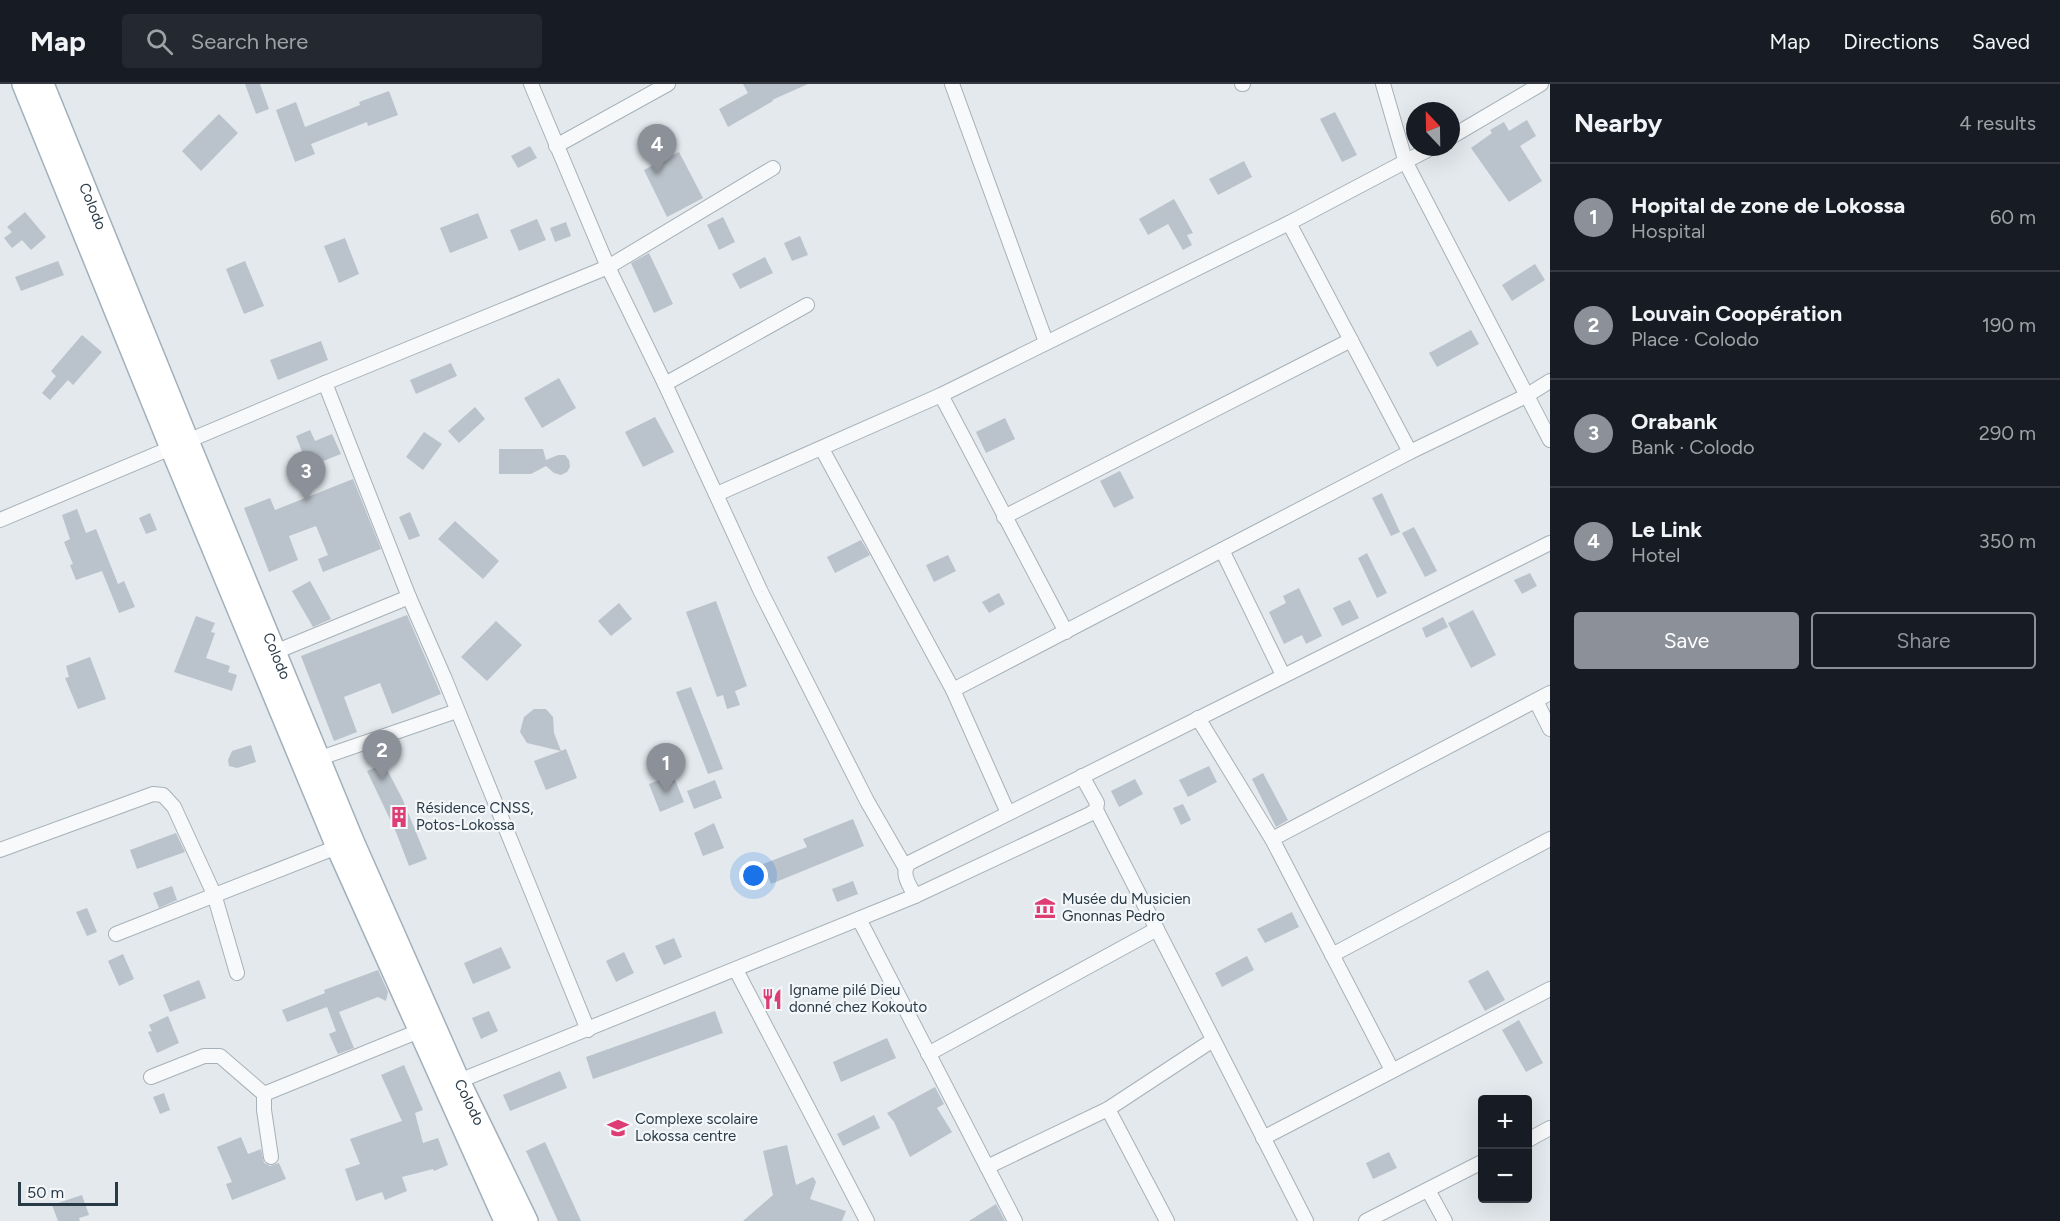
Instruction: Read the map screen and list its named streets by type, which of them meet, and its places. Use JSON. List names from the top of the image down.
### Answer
{
  "streets": {
    "main road": ["Colodo"]
  },
  "places": {
    "building": ["Résidence CNSS, Potos-Lokossa"],
    "museum": ["Musée du Musicien Gnonnas Pedro"],
    "restaurant": ["Igname pilé Dieu donné chez Kokouto"],
    "school or university": ["Complexe scolaire Lokossa centre"]
  },
  "scale_bar": "50 m",
  "north": "top",
  "page": {
    "header": "Map",
    "search": "Search here",
    "nav": ["Map", "Directions", "Saved"],
    "heading": ["Nearby", "4 results"],
    "pins": [
      "4",
      "3",
      "2",
      "1"
    ],
    "list": [
      {
        "mark": "1",
        "name": "Hopital de zone de Lokossa",
        "note": "Hospital",
        "value": "60 m"
      },
      {
        "mark": "2",
        "name": "Louvain Coopération",
        "note": "Place · Colodo",
        "value": "190 m"
      },
      {
        "mark": "3",
        "name": "Orabank",
        "note": "Bank · Colodo",
        "value": "290 m"
      },
      {
        "mark": "4",
        "name": "Le Link",
        "note": "Hotel",
        "value": "350 m"
      }
    ],
    "buttons": ["Save", "Share"],
    "map_buttons": ["+", "−"],
    "scale": "50 m"
  }
}
